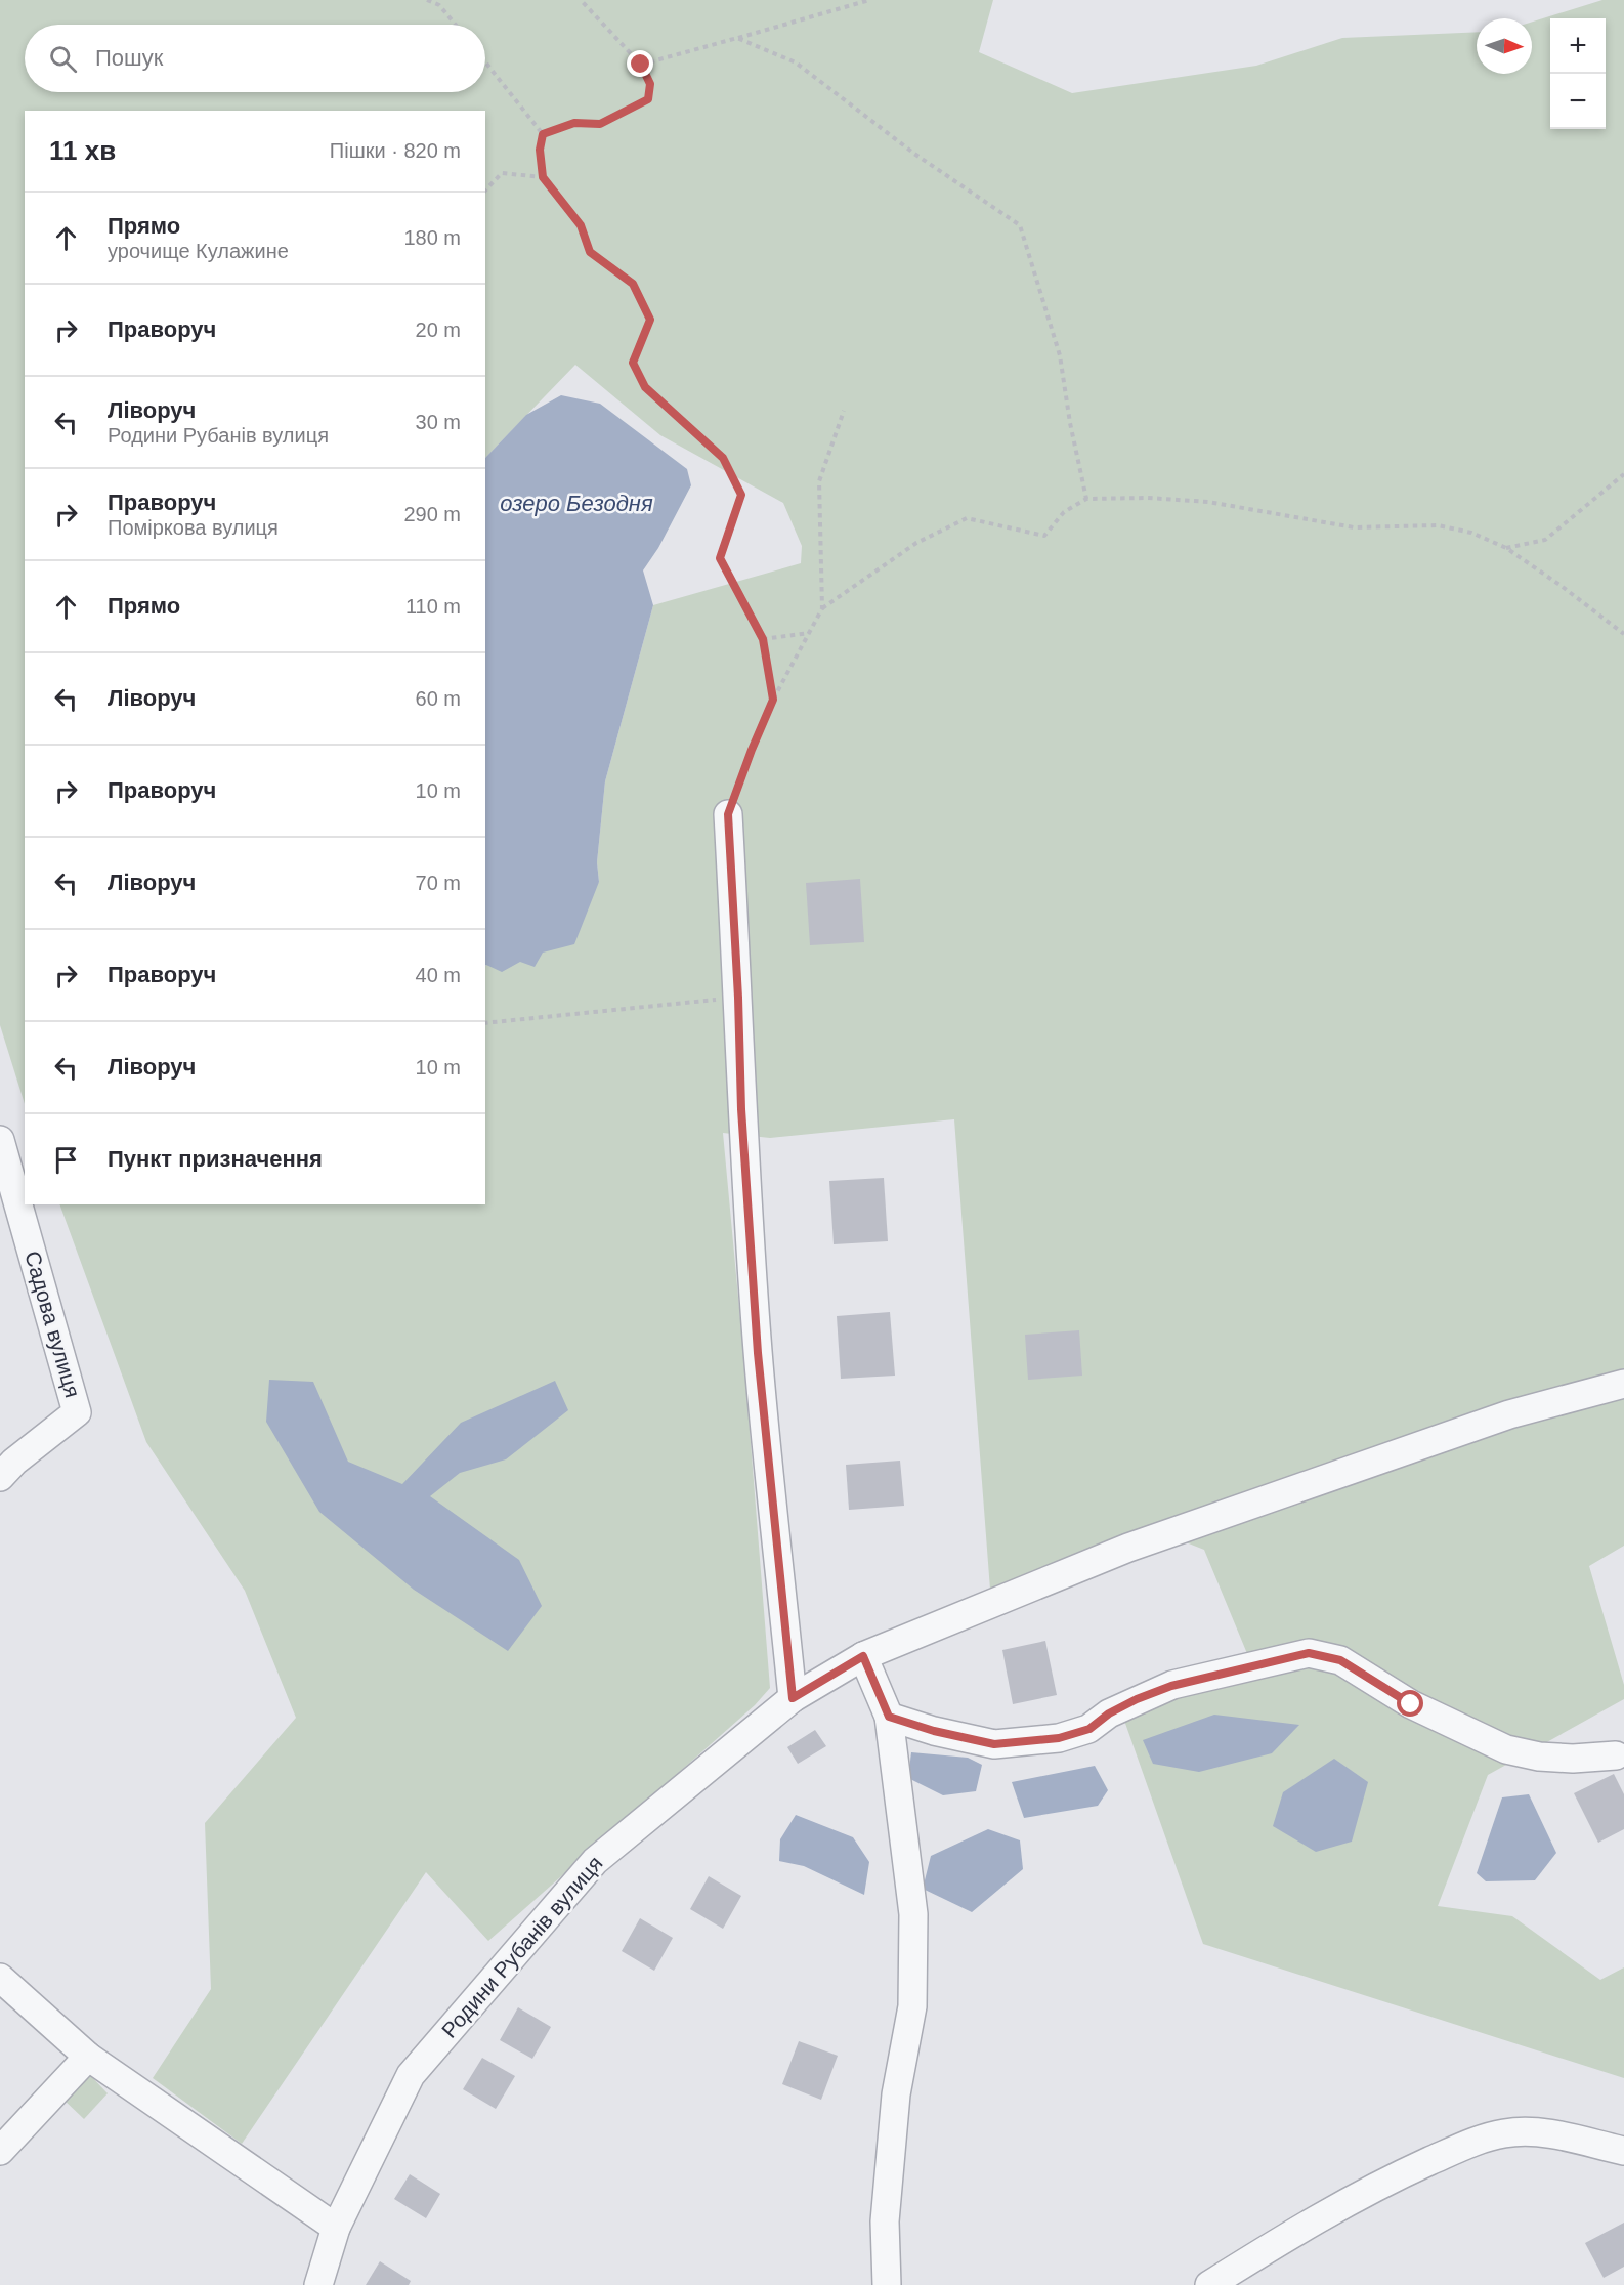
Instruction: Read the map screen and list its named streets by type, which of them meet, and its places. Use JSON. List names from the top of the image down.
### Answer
{
  "streets": {
    "street": ["Садова вулиця", "Родини Рубанів вулиця"]
  },
  "water": ["озеро Безодня"],
  "north": "right",
  "page": {
    "map_buttons": ["+", "−"],
    "search": "Пошук",
    "heading": ["11 хв", "Пішки · 820 m"],
    "list": [
      ["Прямо", "урочище Кулажине", "180 m"],
      ["Праворуч", "20 m"],
      ["Ліворуч", "Родини Рубанів вулиця", "30 m"],
      ["Праворуч", "Поміркова вулиця", "290 m"],
      ["Прямо", "110 m"],
      ["Ліворуч", "60 m"],
      ["Праворуч", "10 m"],
      ["Ліворуч", "70 m"],
      ["Праворуч", "40 m"],
      ["Ліворуч", "10 m"],
      "Пункт призначення"
    ]
  }
}
